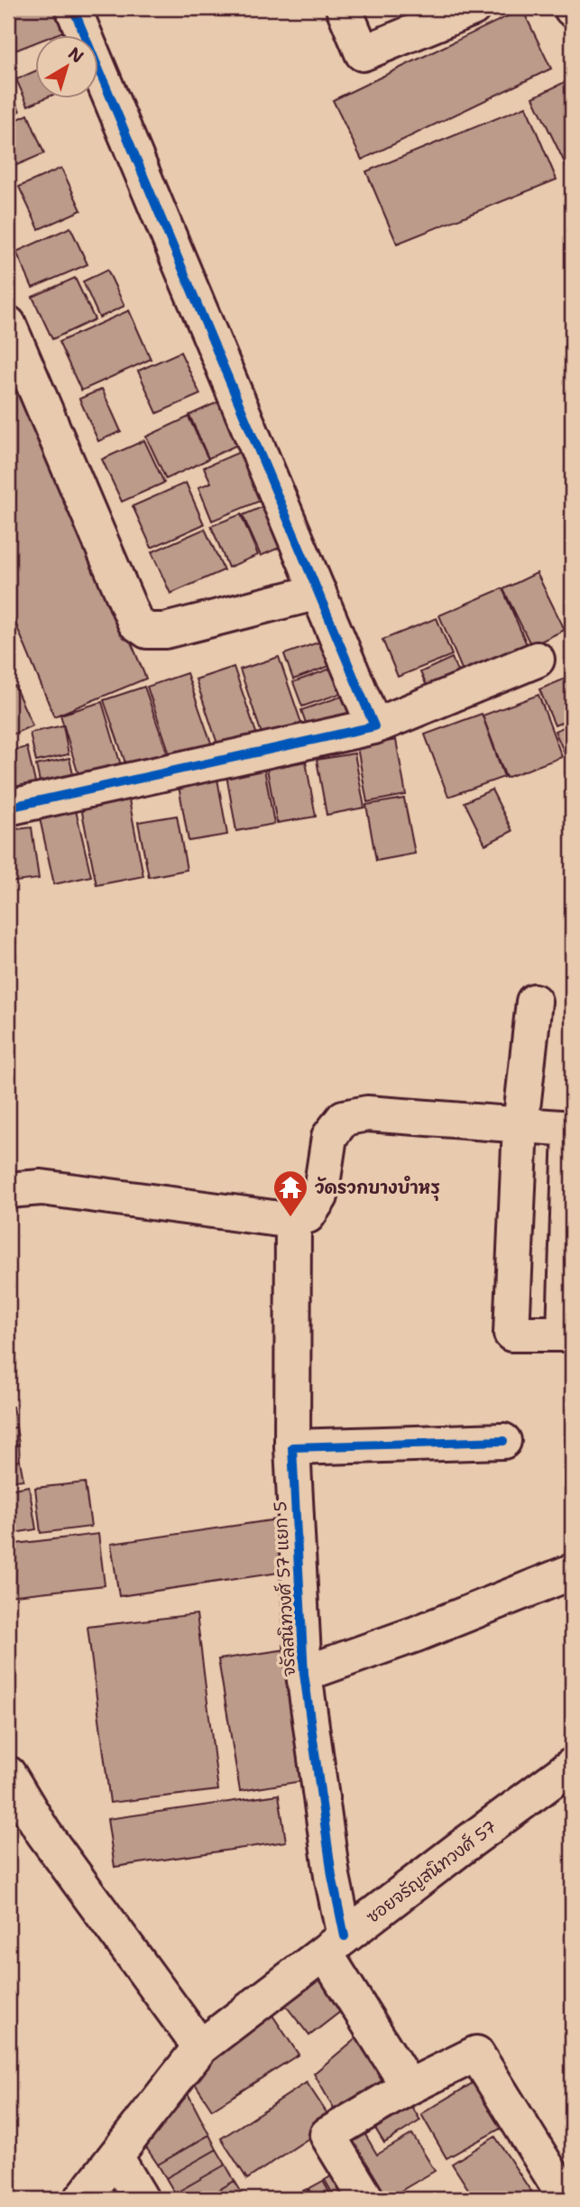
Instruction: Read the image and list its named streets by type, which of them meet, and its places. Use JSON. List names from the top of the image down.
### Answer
{
  "streets": {
    "street": ["จรัลสนิทวงศ์ 57 แยก 5", "ซอยจรัญสนิทวงศ์ 57"]
  },
  "crossings": [
    ["จรัลสนิทวงศ์ 57 แยก 5", "ซอยจรัญสนิทวงศ์ 57"]
  ],
  "places": {
    "temple": ["วัดรวกบางบำหรุ"]
  },
  "north": "top right"
}
